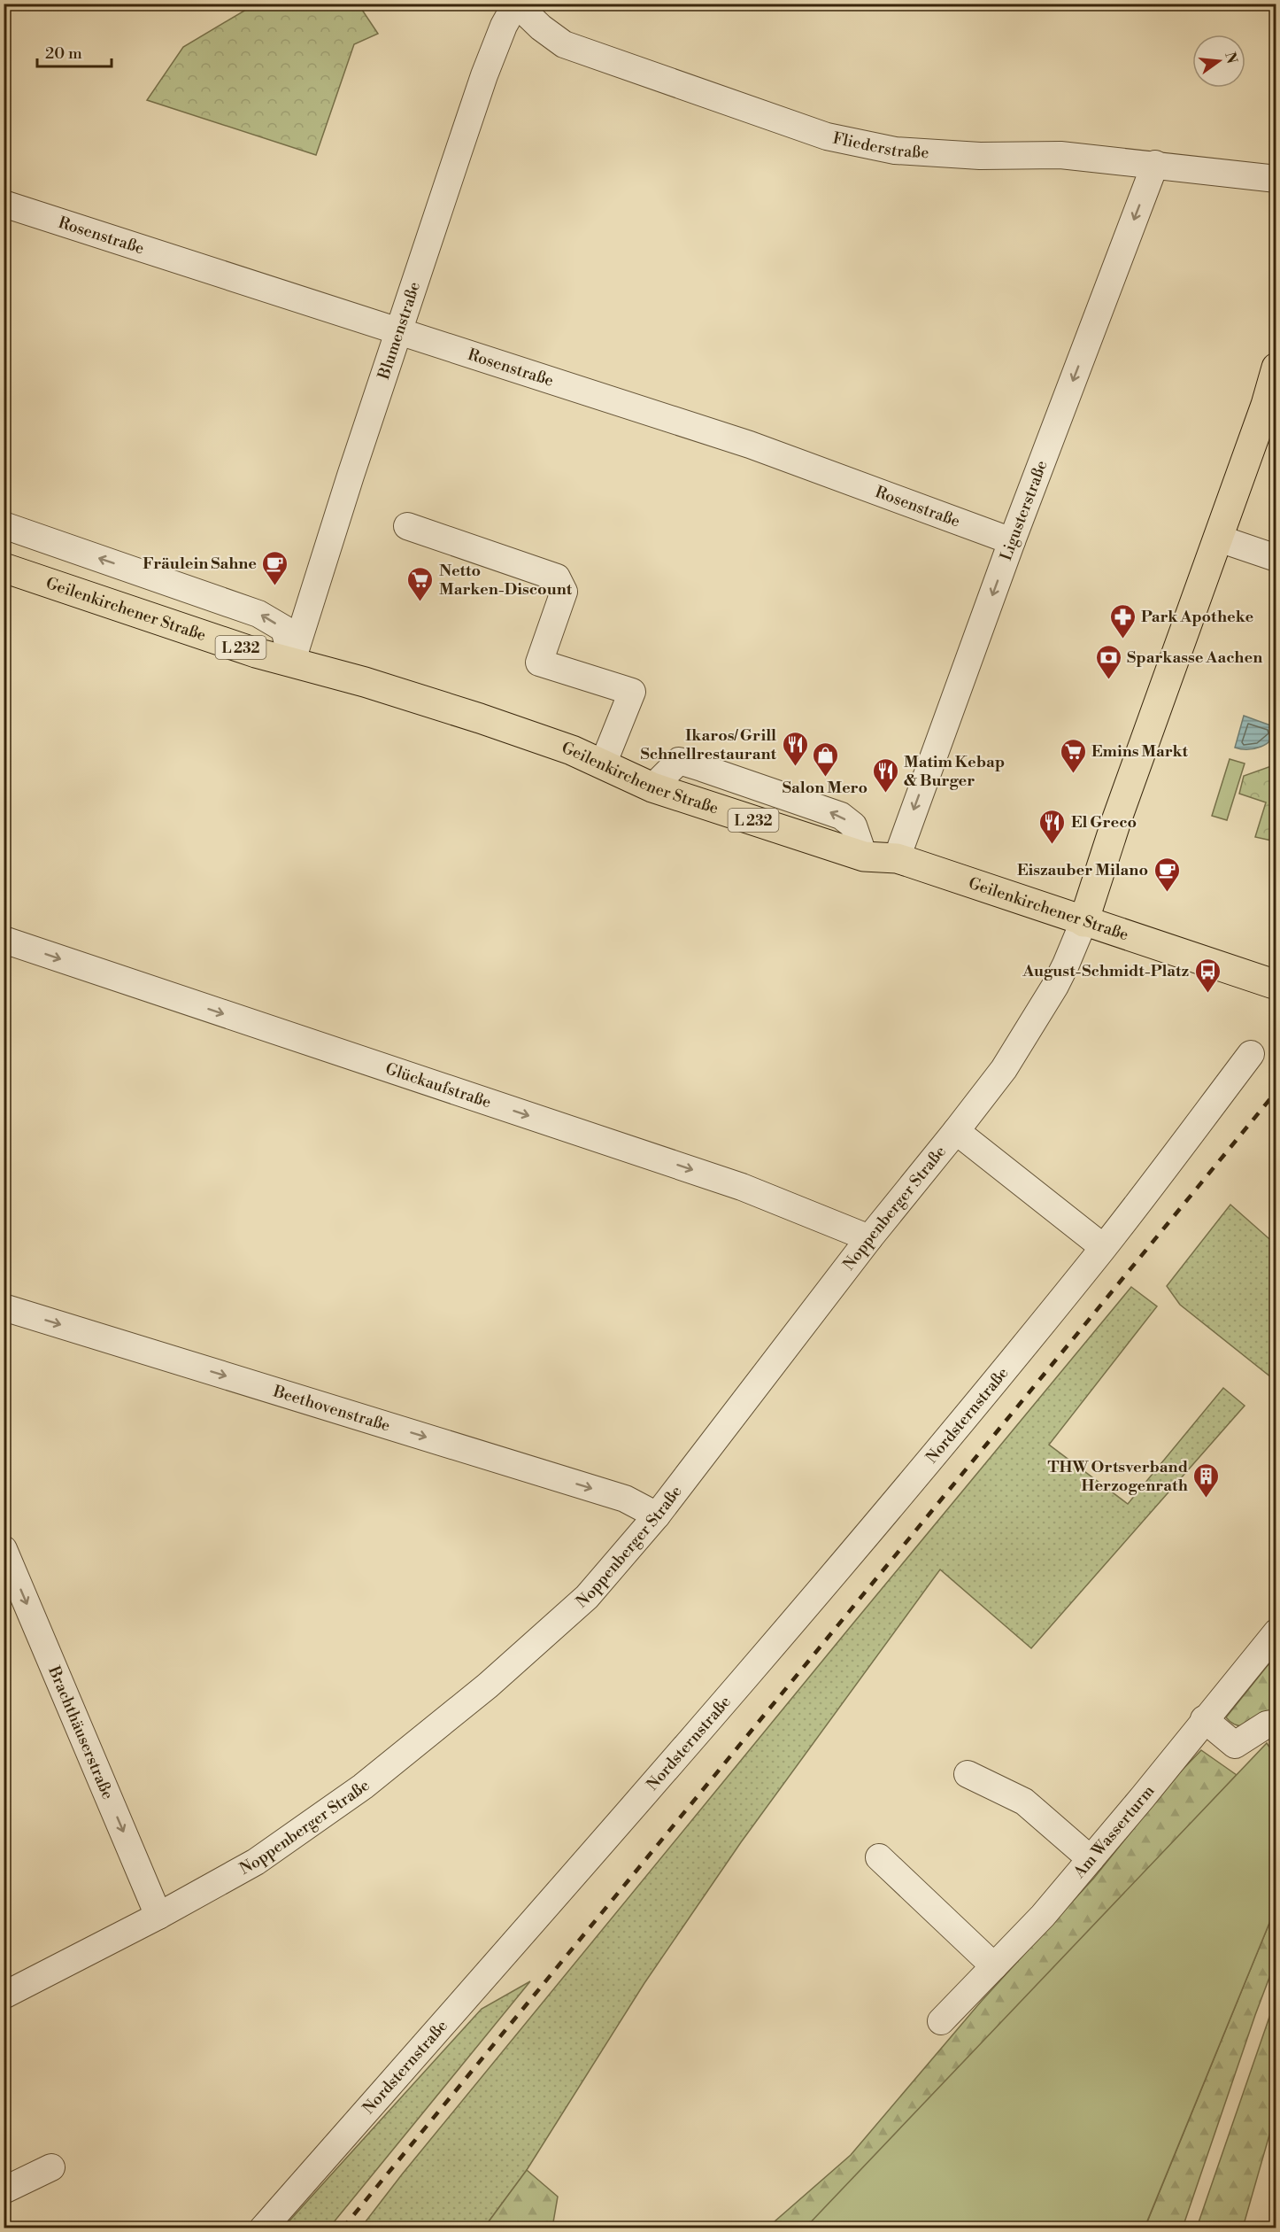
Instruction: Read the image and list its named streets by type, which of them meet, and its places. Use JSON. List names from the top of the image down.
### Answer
{
  "streets": {
    "main road": ["Geilenkirchener Straße", "L 232"],
    "street": [
      "Fliederstraße",
      "Rosenstraße",
      "Blumenstraße",
      "Ligusterstraße",
      "Glückaufstraße",
      "Noppenberger Straße",
      "Beethovenstraße",
      "Nordsternstraße",
      "Brachthäuserstraße",
      "Am Wasserturm"
    ]
  },
  "crossings": [
    ["Fliederstraße", "Blumenstraße"],
    ["Fliederstraße", "Ligusterstraße"],
    ["Rosenstraße", "Blumenstraße"],
    ["Rosenstraße", "Ligusterstraße"],
    ["Blumenstraße", "Geilenkirchener Straße"],
    ["Ligusterstraße", "Geilenkirchener Straße"],
    ["Geilenkirchener Straße", "Noppenberger Straße"],
    ["Glückaufstraße", "Noppenberger Straße"],
    ["Noppenberger Straße", "Beethovenstraße"],
    ["Noppenberger Straße", "Brachthäuserstraße"]
  ],
  "one_way": [
    "Ligusterstraße",
    "Glückaufstraße",
    "Beethovenstraße",
    "Brachthäuserstraße"
  ],
  "places": {
    "cafe": ["Fräulein Sahne", "Eiszauber Milano"],
    "supermarket": ["Netto Marken-Discount", "Emins Markt"],
    "pharmacy": ["Park Apotheke"],
    "bank": ["Sparkasse Aachen"],
    "restaurant": ["Ikaros/ Grill Schnellrestaurant", "Matim Kebap & Burger", "El Greco"],
    "shop": ["Salon Mero"],
    "bus stop": ["August-Schmidt-Platz"],
    "building": ["THW Ortsverband Herzogenrath"]
  },
  "scale_bar": "20 m",
  "north": "right"
}
